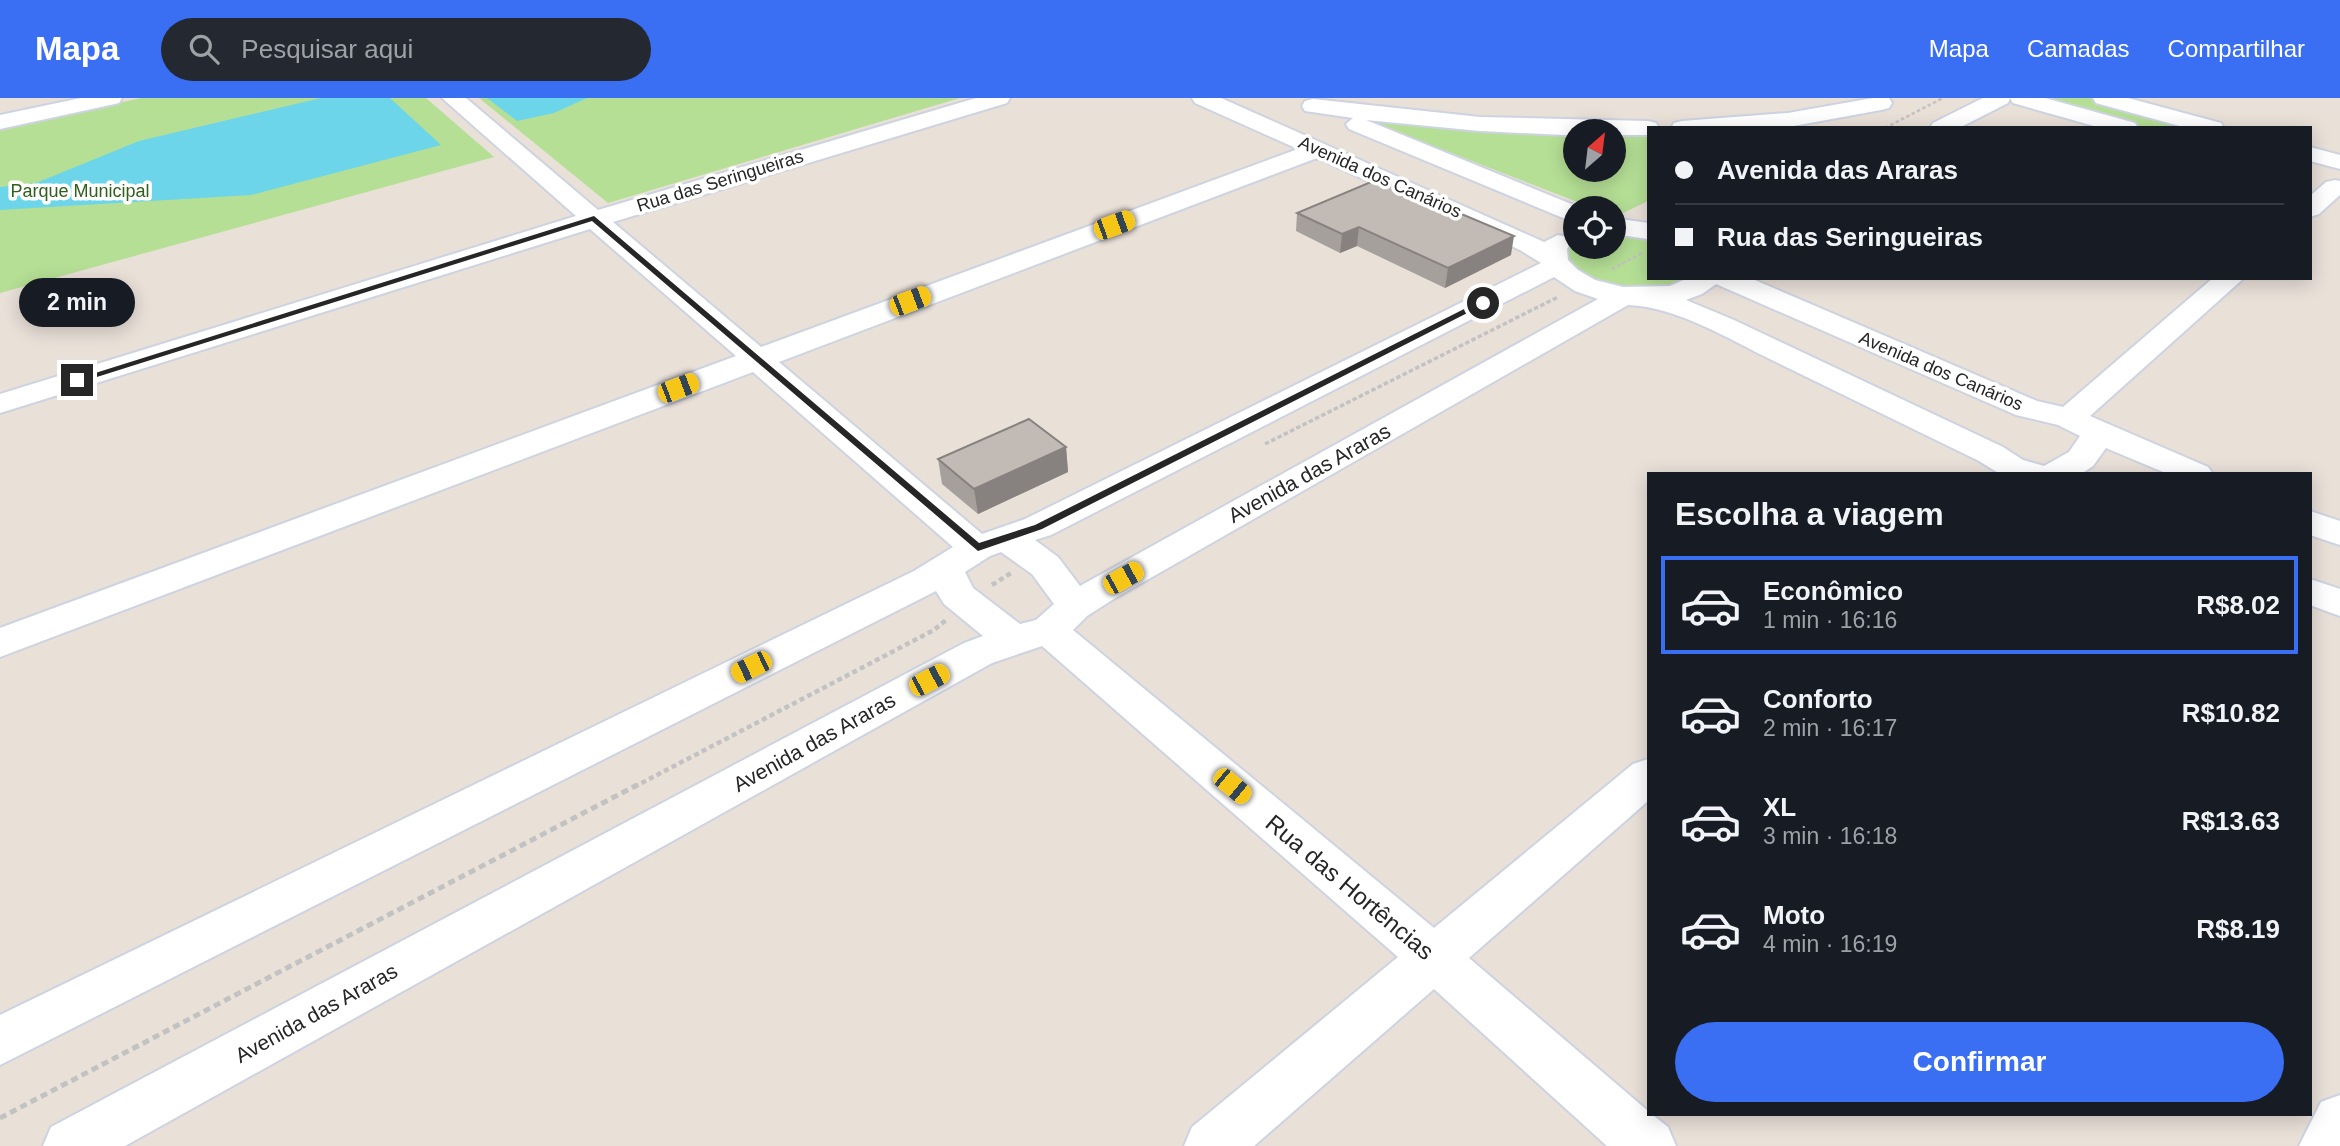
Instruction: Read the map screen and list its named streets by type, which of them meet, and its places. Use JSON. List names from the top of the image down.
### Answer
{
  "streets": {
    "street": [
      "Avenida dos Canários",
      "Rua das Seringueiras",
      "Avenida das Araras",
      "Rua das Hortências"
    ]
  },
  "crossings": [
    ["Avenida dos Canários", "Avenida das Araras"],
    ["Avenida das Araras", "Rua das Hortências"]
  ],
  "parks": ["Parque Municipal"],
  "north": "top right",
  "page": {
    "header": "Mapa",
    "search": "Pesquisar aqui",
    "nav": ["Mapa", "Camadas", "Compartilhar"],
    "banner": ["Avenida das Araras", "Rua das Seringueiras"],
    "bubble": "2 min",
    "heading": "Escolha a viagem",
    "list": [
      {
        "name": "Econômico",
        "note": "1 min · 16:16",
        "value": "R$8.02"
      },
      {
        "name": "Conforto",
        "note": "2 min · 16:17",
        "value": "R$10.82"
      },
      {
        "name": "XL",
        "note": "3 min · 16:18",
        "value": "R$13.63"
      },
      {
        "name": "Moto",
        "note": "4 min · 16:19",
        "value": "R$8.19"
      }
    ],
    "buttons": "Confirmar"
  }
}
